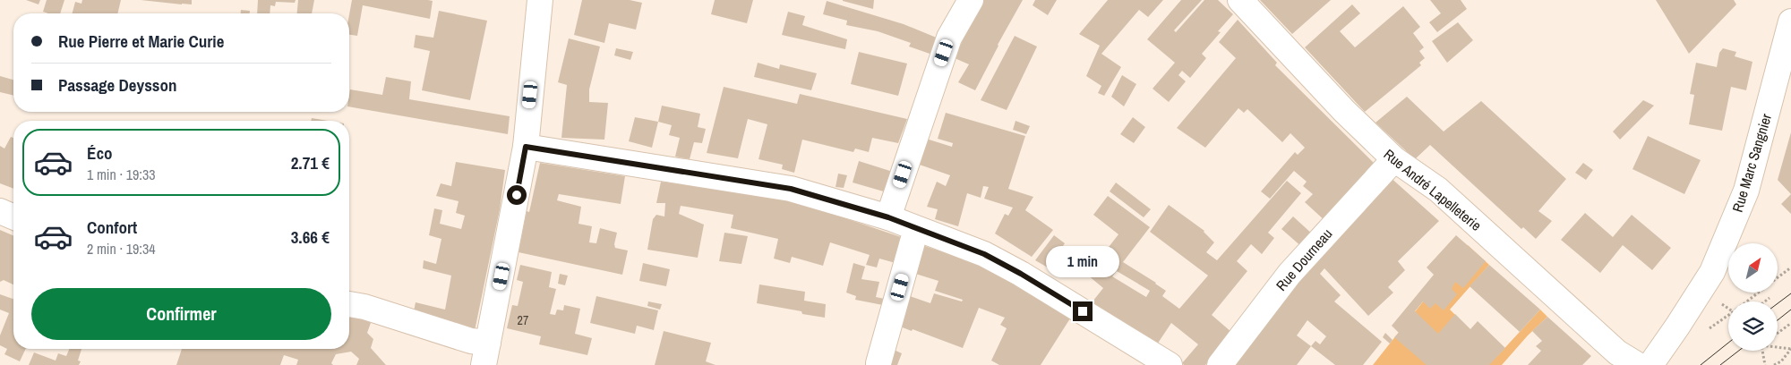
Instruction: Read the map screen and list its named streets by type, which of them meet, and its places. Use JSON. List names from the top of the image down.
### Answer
{
  "streets": {
    "street": ["Rue Marc Sangnier", "Rue André Lapelleterie", "Rue Dourneau"]
  },
  "crossings": [
    ["Rue André Lapelleterie", "Rue Dourneau"]
  ],
  "house_numbers": ["27"],
  "north": "top right",
  "page": {
    "banner": ["Rue Pierre et Marie Curie", "Passage Deysson"],
    "list": [
      {
        "name": "Éco",
        "note": "1 min · 19:33",
        "value": "2.71 €"
      },
      {
        "name": "Confort",
        "note": "2 min · 19:34",
        "value": "3.66 €"
      }
    ],
    "bubble": "1 min",
    "buttons": "Confirmer"
  }
}
